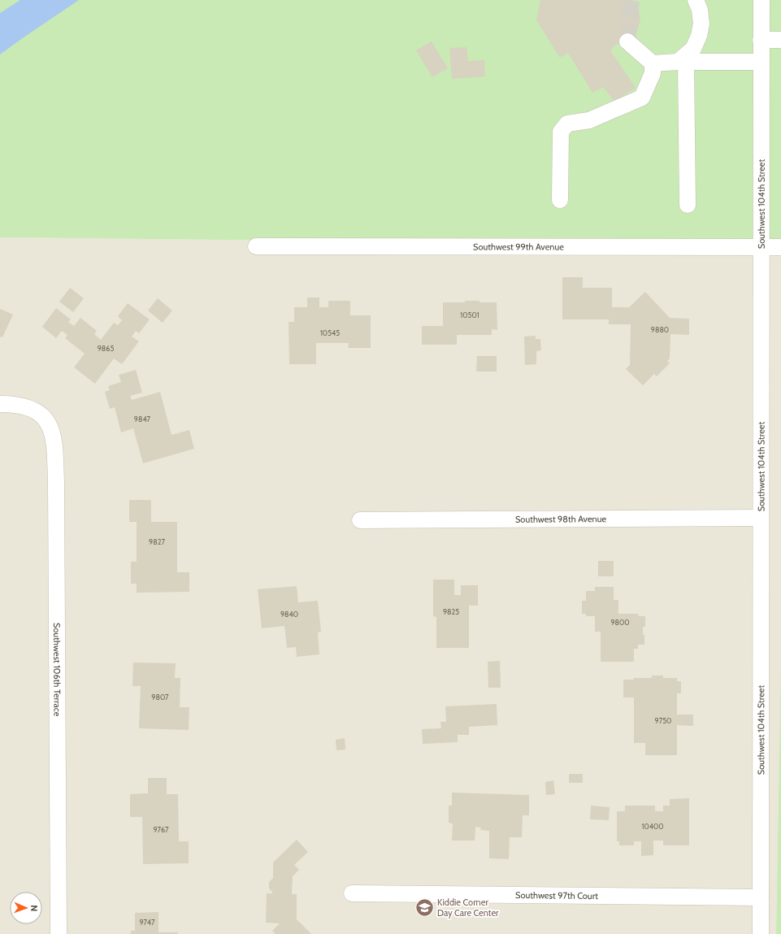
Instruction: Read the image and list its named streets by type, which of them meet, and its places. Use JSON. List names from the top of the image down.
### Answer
{
  "streets": {
    "street": [
      "Southwest 104th Street",
      "Southwest 99th Avenue",
      "Southwest 98th Avenue",
      "Southwest 106th Terrace",
      "Southwest 97th Court"
    ]
  },
  "crossings": [
    ["Southwest 104th Street", "Southwest 99th Avenue"],
    ["Southwest 104th Street", "Southwest 98th Avenue"],
    ["Southwest 104th Street", "Southwest 97th Court"]
  ],
  "places": {
    "school or university": ["Kiddie Corner Day Care Center"]
  },
  "house_numbers": [
    "10501",
    "9880",
    "10545",
    "9865",
    "9847",
    "9827",
    "9825",
    "9840",
    "9800",
    "9807",
    "9750",
    "10400",
    "9767",
    "9747"
  ],
  "north": "right"
}
